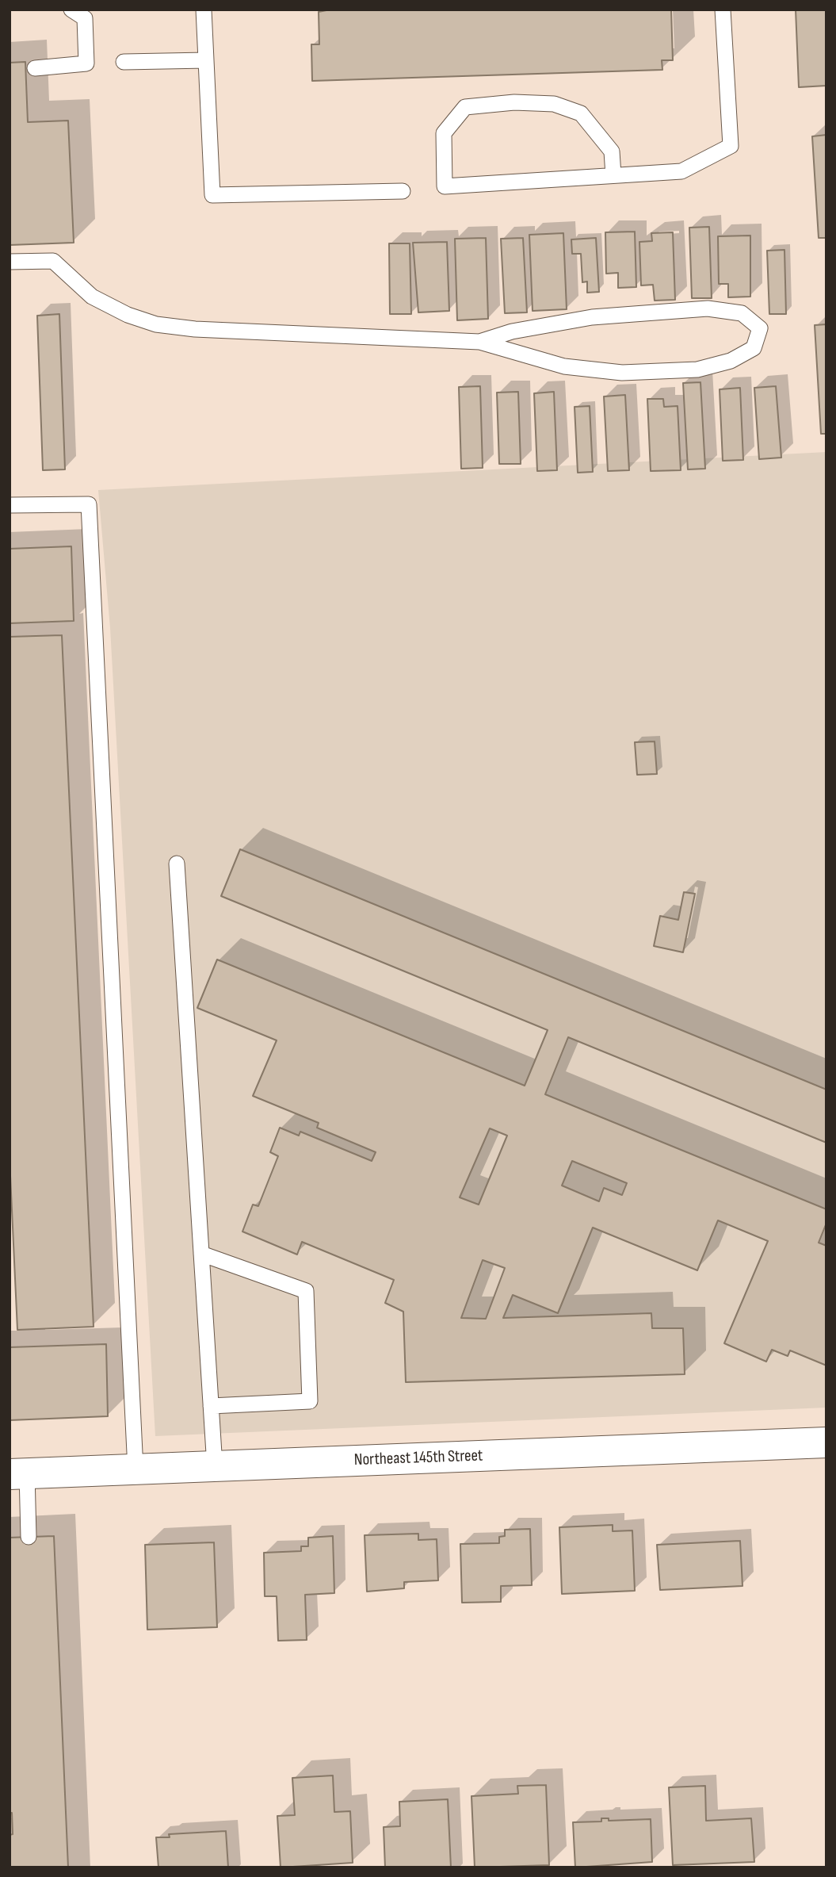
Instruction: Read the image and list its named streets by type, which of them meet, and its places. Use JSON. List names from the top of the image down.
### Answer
{
  "streets": {
    "street": ["Northeast 145th Street"]
  }
}
